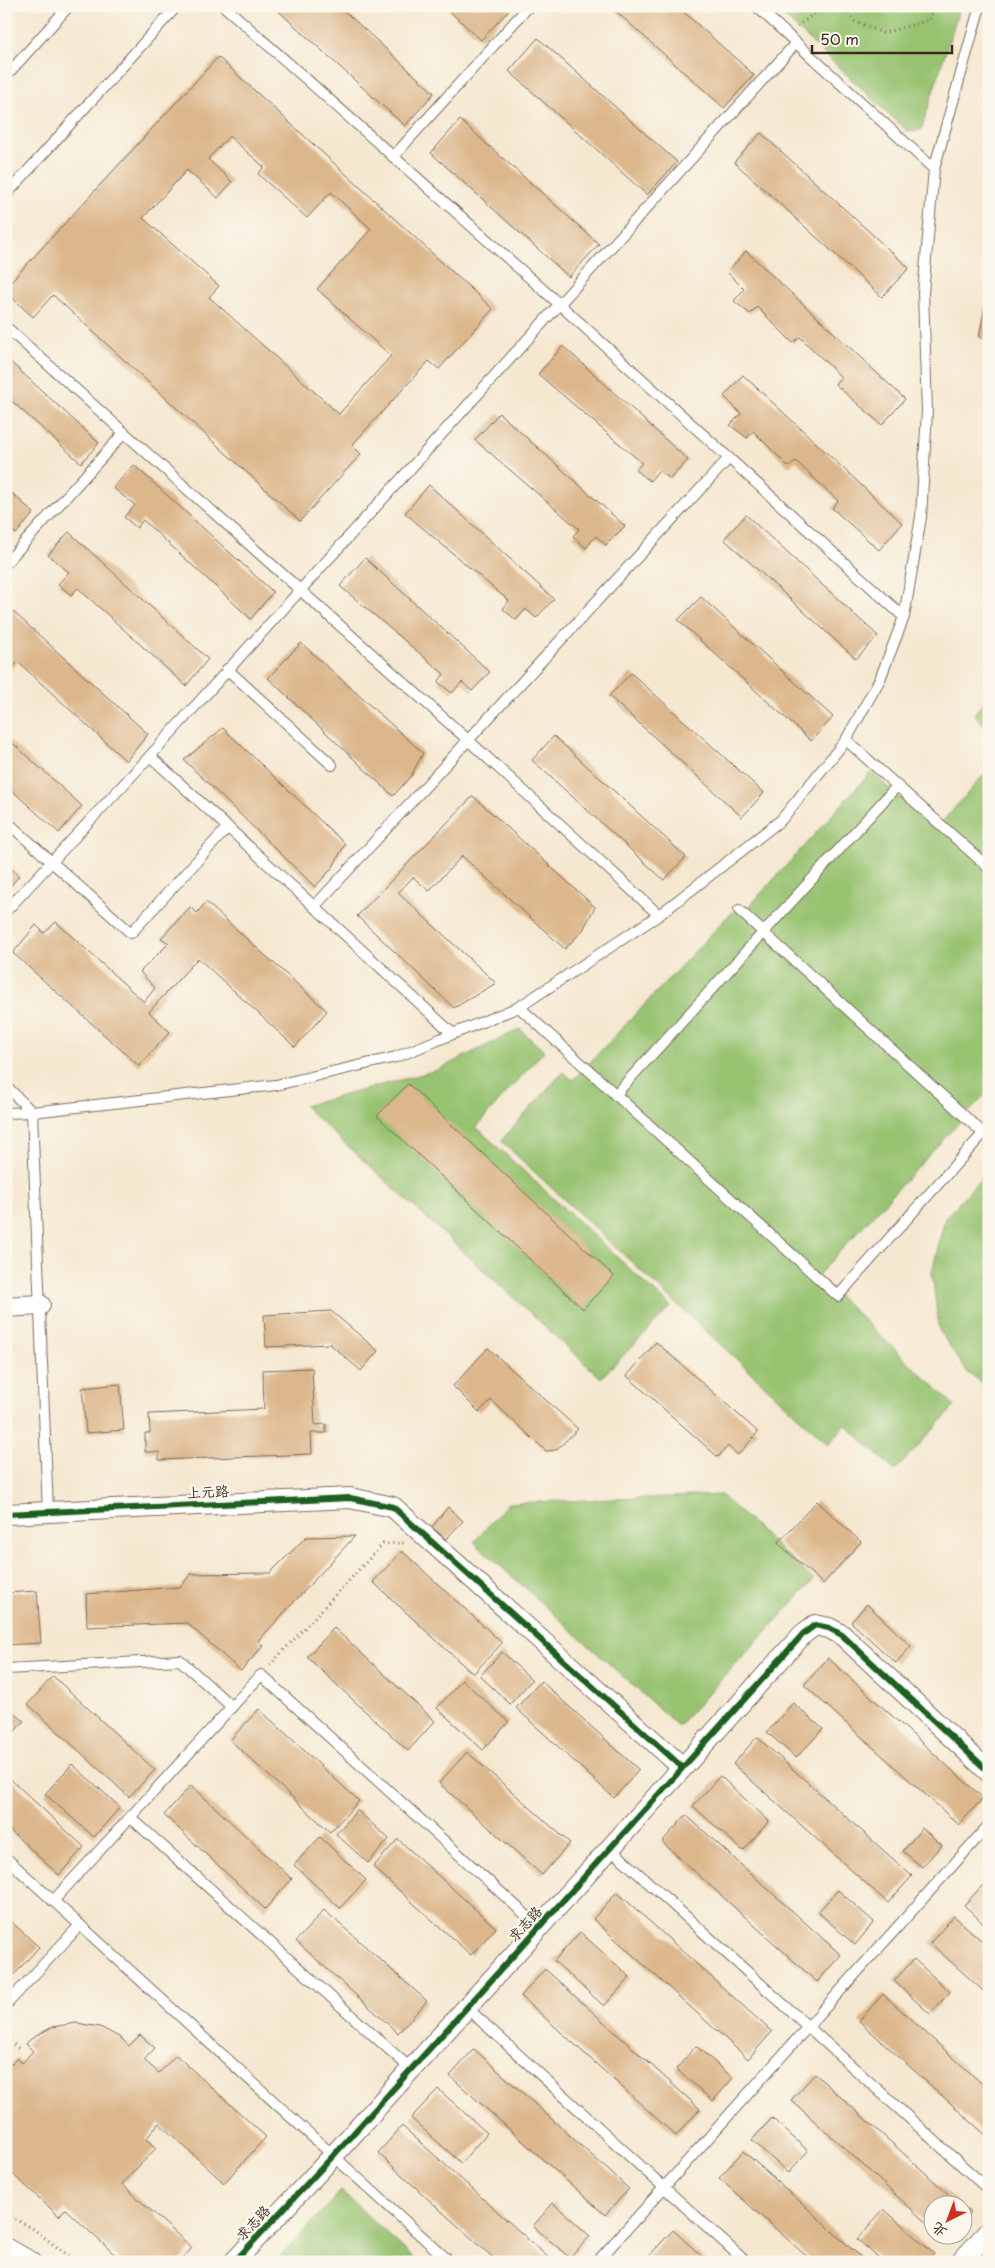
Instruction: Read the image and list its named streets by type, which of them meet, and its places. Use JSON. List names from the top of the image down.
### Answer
{
  "streets": {
    "street": ["上元路", "求志路"]
  },
  "crossings": [
    ["上元路", "求志路"]
  ],
  "scale_bar": "50 m",
  "north": "bottom left"
}
